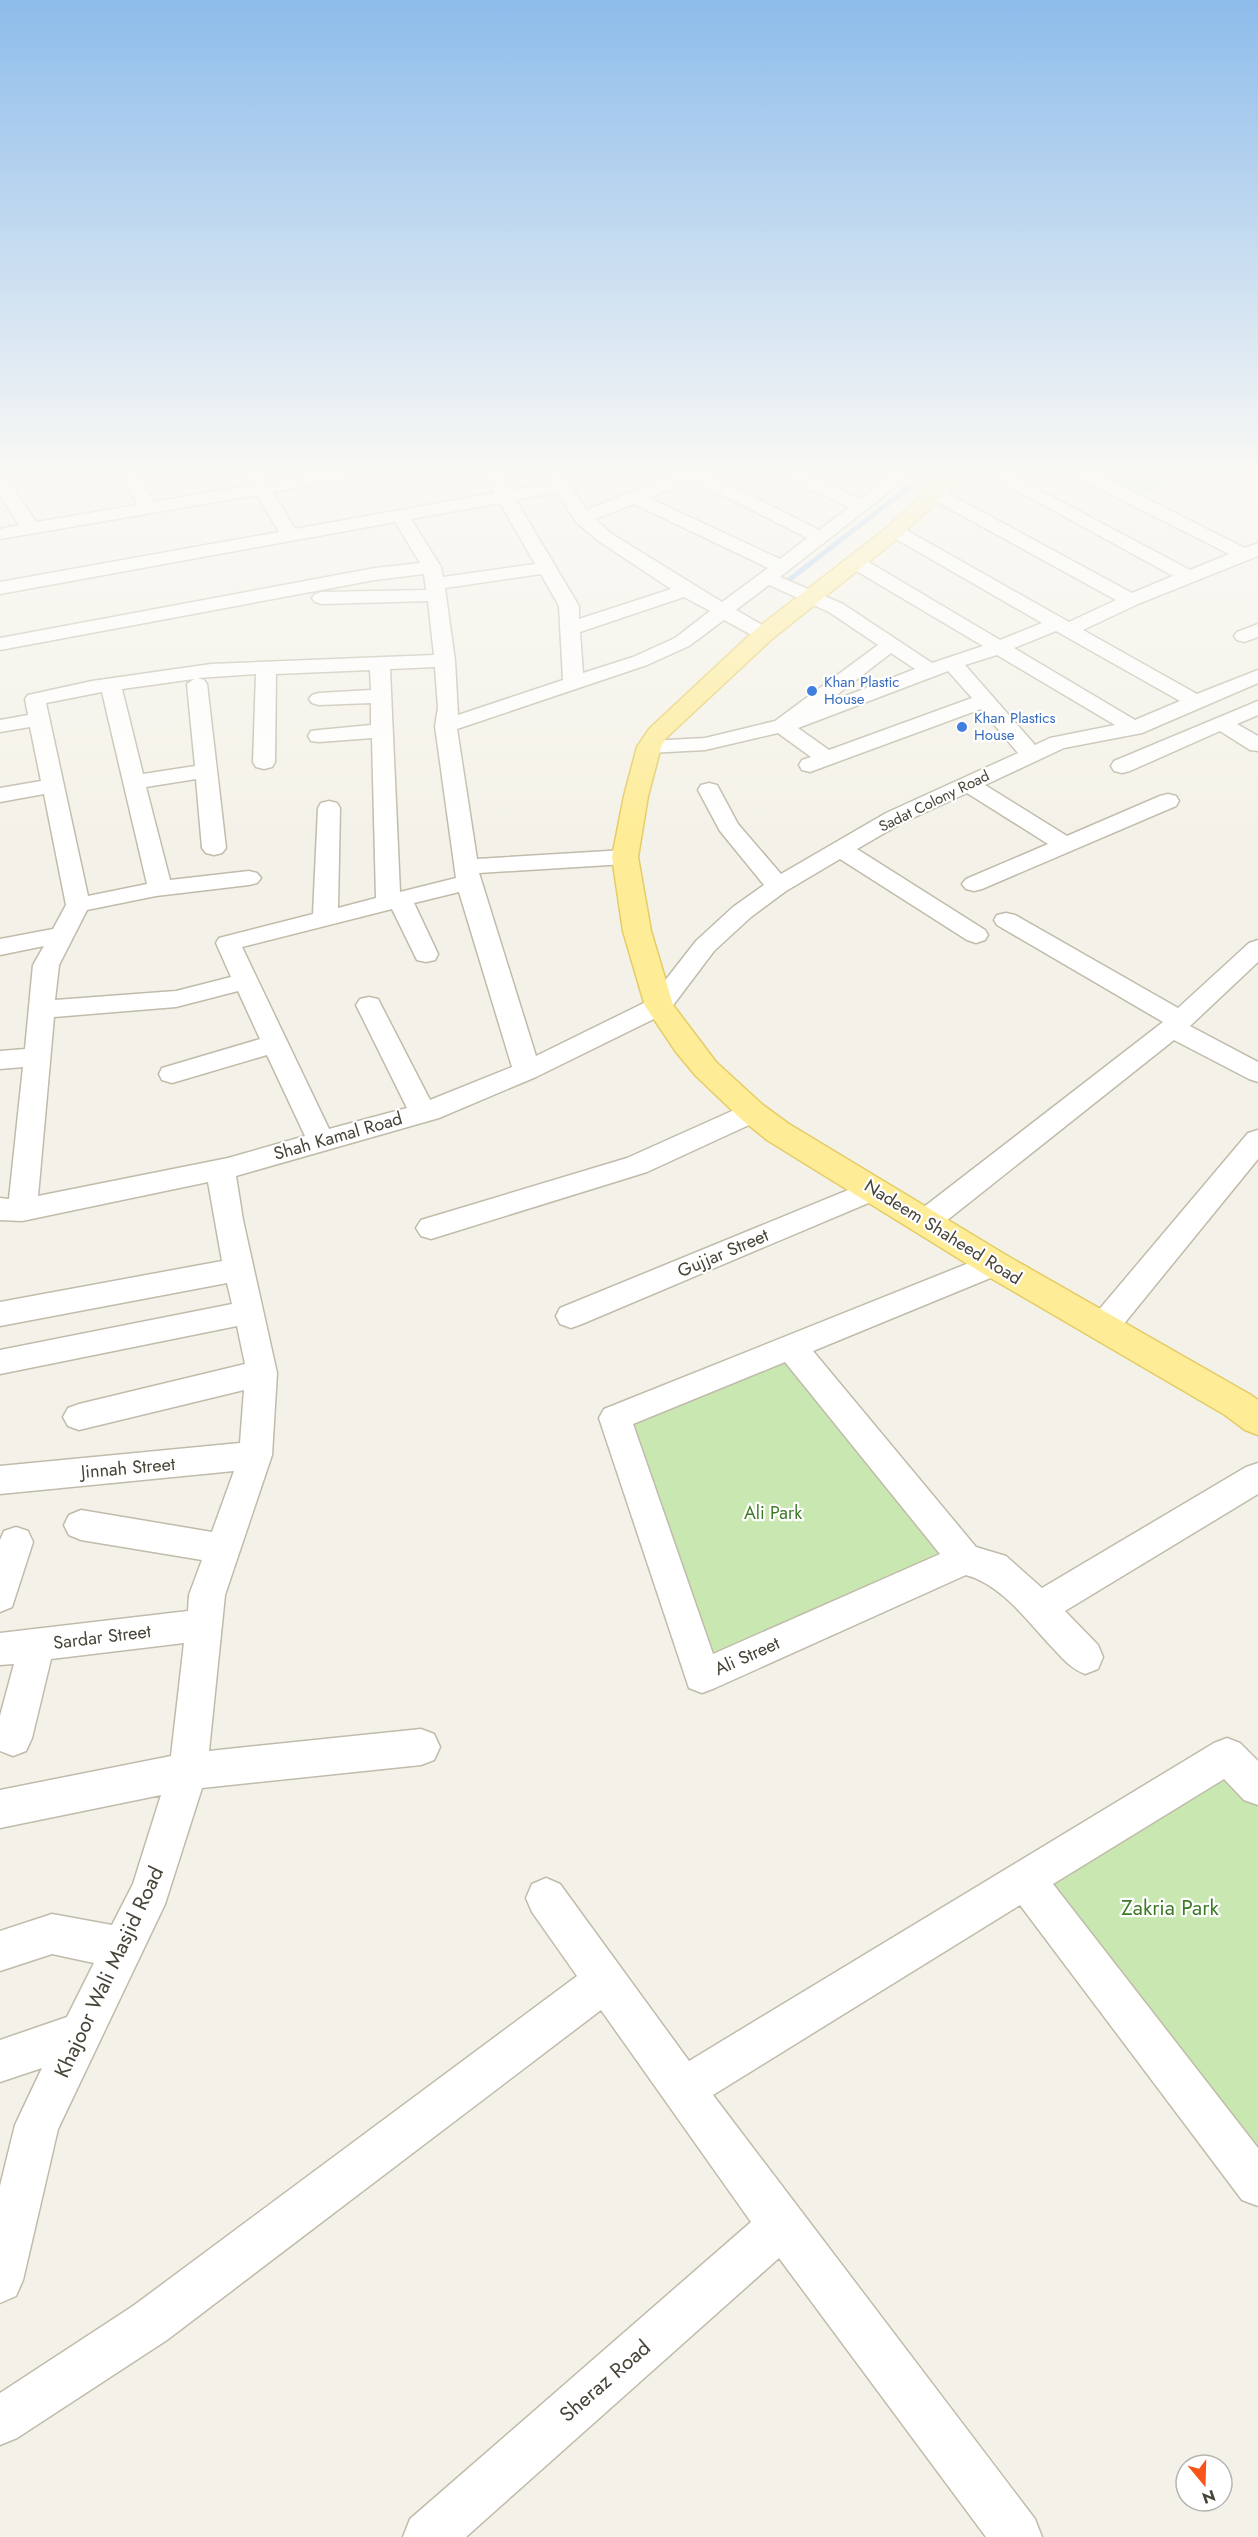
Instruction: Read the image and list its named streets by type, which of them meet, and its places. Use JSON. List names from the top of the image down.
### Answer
{
  "streets": {
    "main road": ["Nadeem Shaheed Road"],
    "street": [
      "Sadat Colony Road",
      "Shah Kamal Road",
      "Gujjar Street",
      "Jinnah Street",
      "Sardar Street",
      "Ali Street",
      "Khajoor Wali Masjid Road",
      "Sheraz Road"
    ]
  },
  "crossings": [
    ["Sadat Colony Road", "Shah Kamal Road"],
    ["Sadat Colony Road", "Nadeem Shaheed Road"],
    ["Shah Kamal Road", "Nadeem Shaheed Road"],
    ["Shah Kamal Road", "Khajoor Wali Masjid Road"],
    ["Nadeem Shaheed Road", "Gujjar Street"],
    ["Nadeem Shaheed Road", "Ali Street"],
    ["Jinnah Street", "Khajoor Wali Masjid Road"],
    ["Sardar Street", "Khajoor Wali Masjid Road"]
  ],
  "parks": ["Ali Park", "Zakria Park"],
  "places": ["Khan Plastic House", "Khan Plastics House"],
  "north": "bottom"
}
